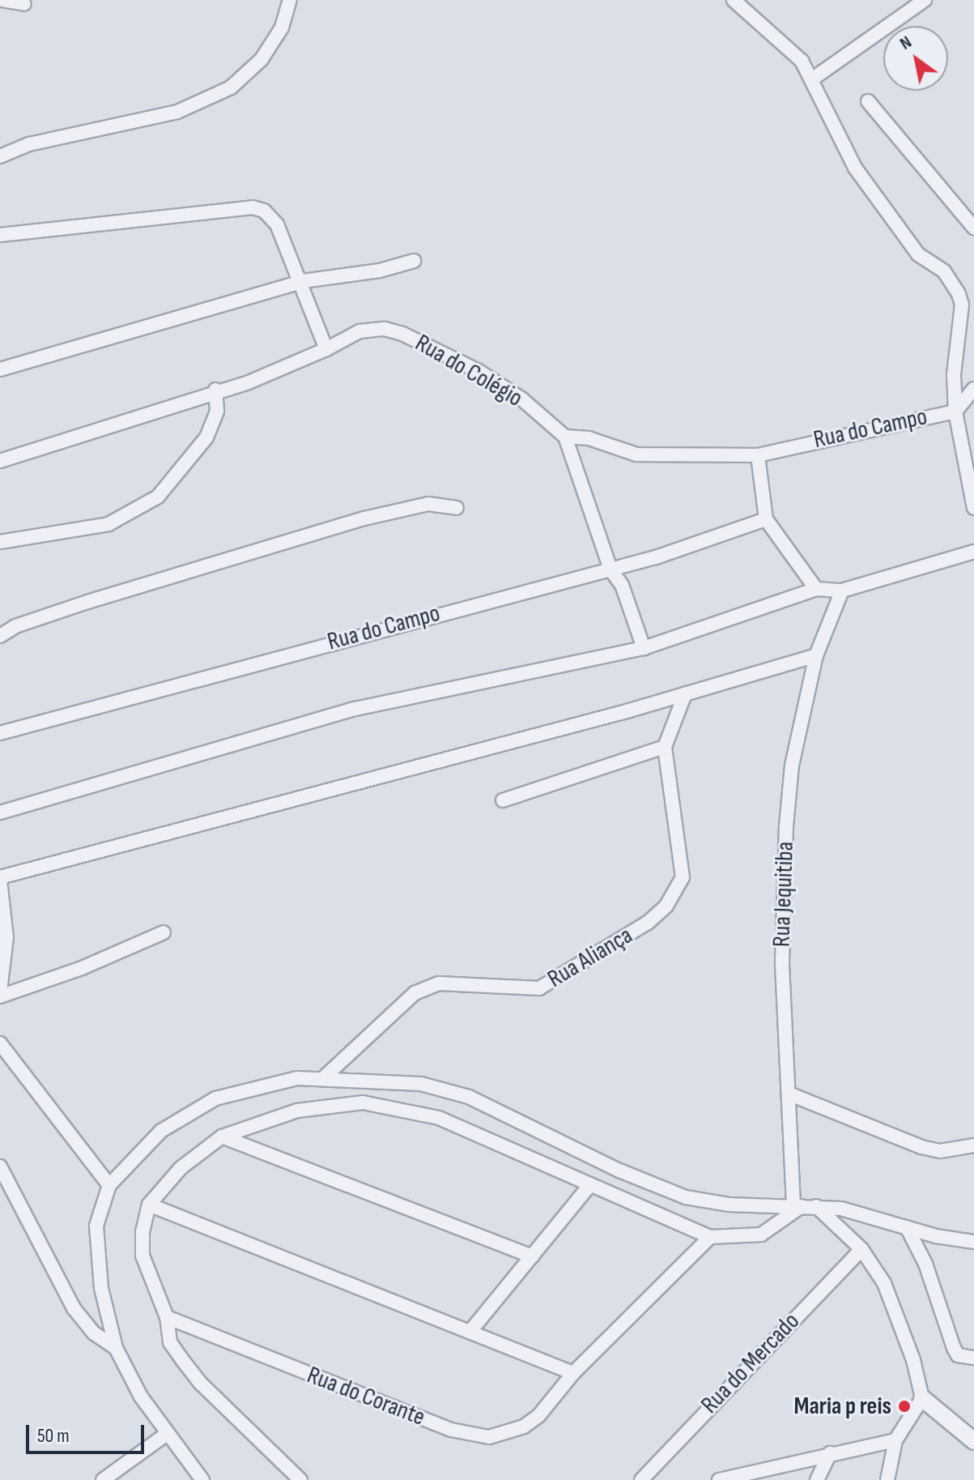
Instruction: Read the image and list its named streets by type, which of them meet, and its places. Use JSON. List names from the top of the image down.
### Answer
{
  "streets": {
    "street": [
      "Rua do Colégio",
      "Rua do Campo",
      "Rua Jequitiba",
      "Rua Aliança",
      "Rua do Mercado",
      "Rua do Corante"
    ]
  },
  "places": ["Maria p reis"],
  "scale_bar": "50 m",
  "north": "top left"
}
